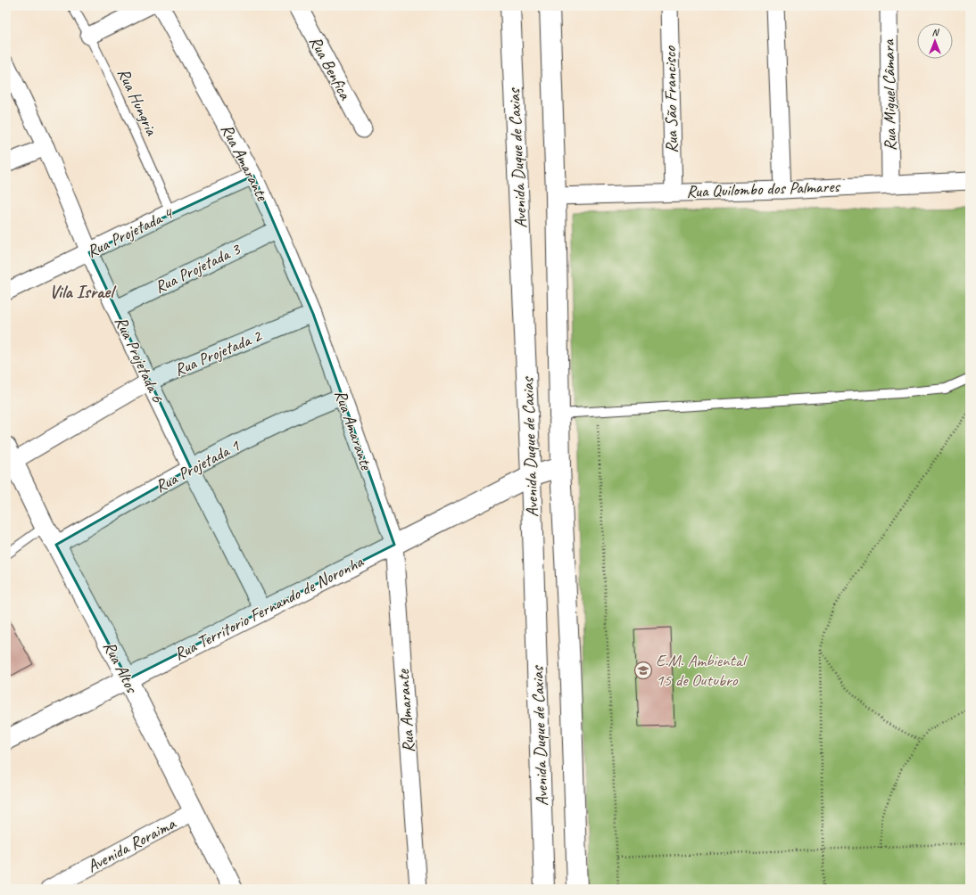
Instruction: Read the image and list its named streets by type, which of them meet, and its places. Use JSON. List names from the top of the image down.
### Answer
{
  "streets": {
    "main road": ["Avenida Duque de Caxias", "Rua Territorio Fernando de Noronha", "Rua Altos"],
    "street": [
      "Rua Benfica",
      "Rua Miguel Câmara",
      "Rua São Francisco",
      "Rua Amarante",
      "Rua Quilombo dos Palmares",
      "Rua Projetada 4",
      "Rua Projetada 3",
      "Rua Projetada 2",
      "Rua Projetada 6",
      "Rua Projetada 1",
      "Avenida Roraima"
    ],
    "lane": ["Rua Hungria"]
  },
  "crossings": [
    ["Rua Miguel Câmara", "Rua Quilombo dos Palmares"],
    ["Rua São Francisco", "Rua Quilombo dos Palmares"],
    ["Rua Hungria", "Rua Projetada 4"],
    ["Avenida Duque de Caxias", "Rua Quilombo dos Palmares"],
    ["Avenida Duque de Caxias", "Rua Territorio Fernando de Noronha"],
    ["Rua Amarante", "Rua Projetada 4"],
    ["Rua Amarante", "Rua Projetada 3"],
    ["Rua Amarante", "Rua Projetada 2"],
    ["Rua Amarante", "Rua Projetada 1"],
    ["Rua Amarante", "Rua Territorio Fernando de Noronha"],
    ["Rua Projetada 4", "Rua Projetada 6"],
    ["Rua Projetada 3", "Rua Projetada 6"],
    ["Rua Projetada 2", "Rua Projetada 6"],
    ["Rua Projetada 2", "Rua Altos"],
    ["Rua Projetada 6", "Rua Projetada 1"],
    ["Rua Projetada 6", "Rua Territorio Fernando de Noronha"],
    ["Rua Projetada 1", "Rua Altos"],
    ["Rua Territorio Fernando de Noronha", "Rua Altos"],
    ["Rua Altos", "Avenida Roraima"]
  ],
  "districts": ["Vila Israel"],
  "places": {
    "school or university": ["E.M. Ambiental 15 de Outubro"]
  },
  "north": "top"
}
